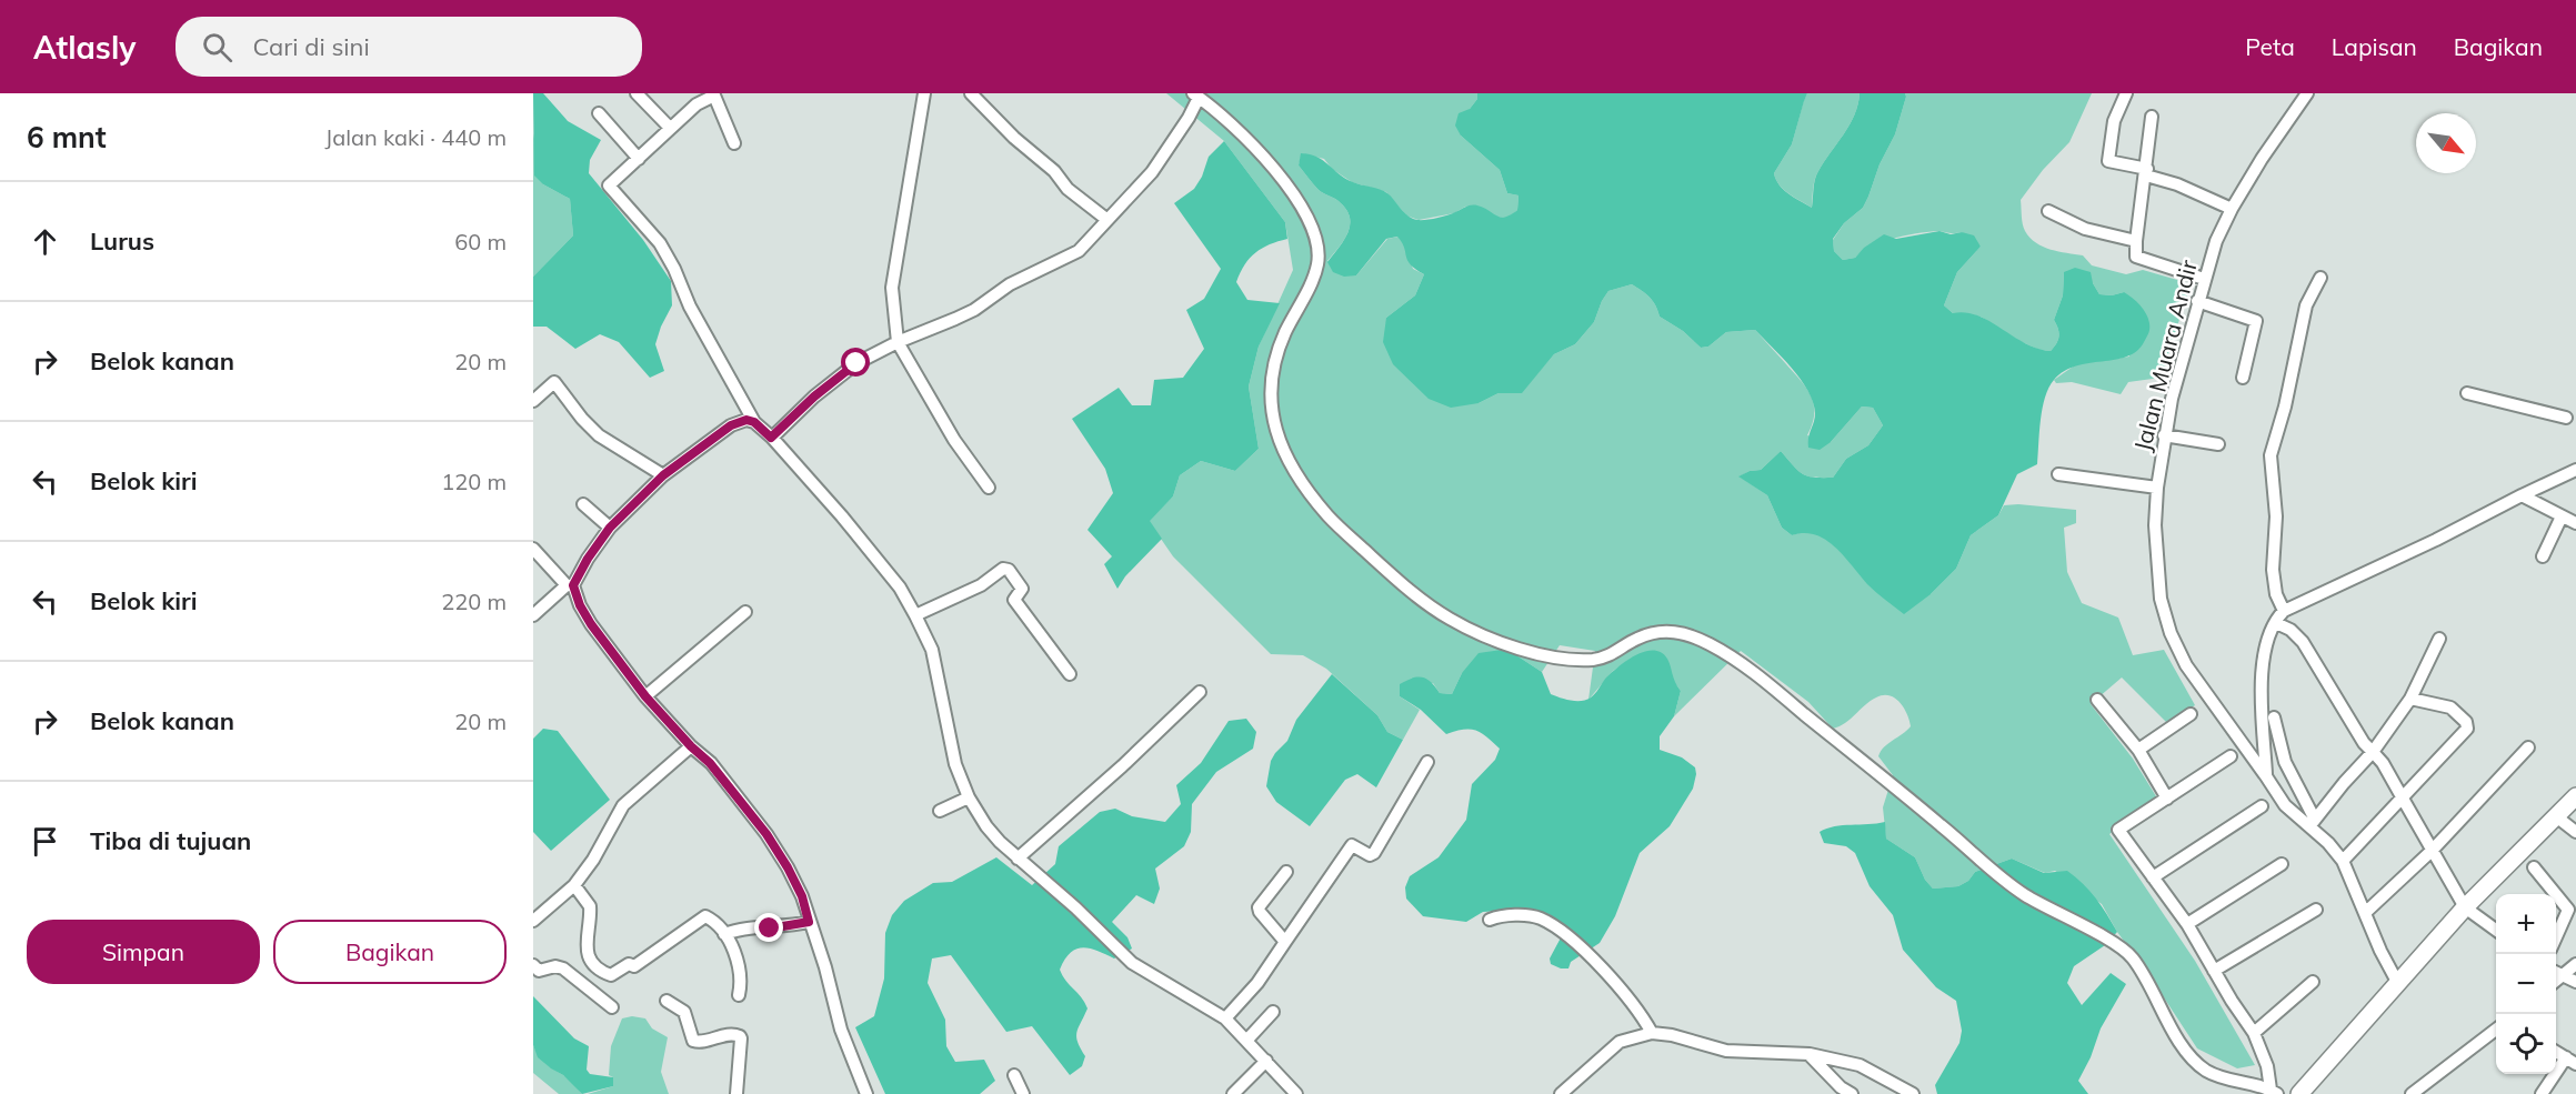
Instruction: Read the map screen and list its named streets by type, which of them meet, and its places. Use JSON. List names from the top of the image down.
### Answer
{
  "streets": {
    "street": ["Jalan Muara Andir"]
  },
  "north": "bottom right",
  "page": {
    "header": "Atlasly",
    "search": "Cari di sini",
    "nav": ["Peta", "Lapisan", "Bagikan"],
    "heading": ["6 mnt", "Jalan kaki · 440 m"],
    "list": [
      ["Lurus", "60 m"],
      ["Belok kanan", "20 m"],
      ["Belok kiri", "120 m"],
      ["Belok kiri", "220 m"],
      ["Belok kanan", "20 m"],
      "Tiba di tujuan"
    ],
    "map_buttons": ["+", "−"],
    "buttons": ["Simpan", "Bagikan"]
  }
}
